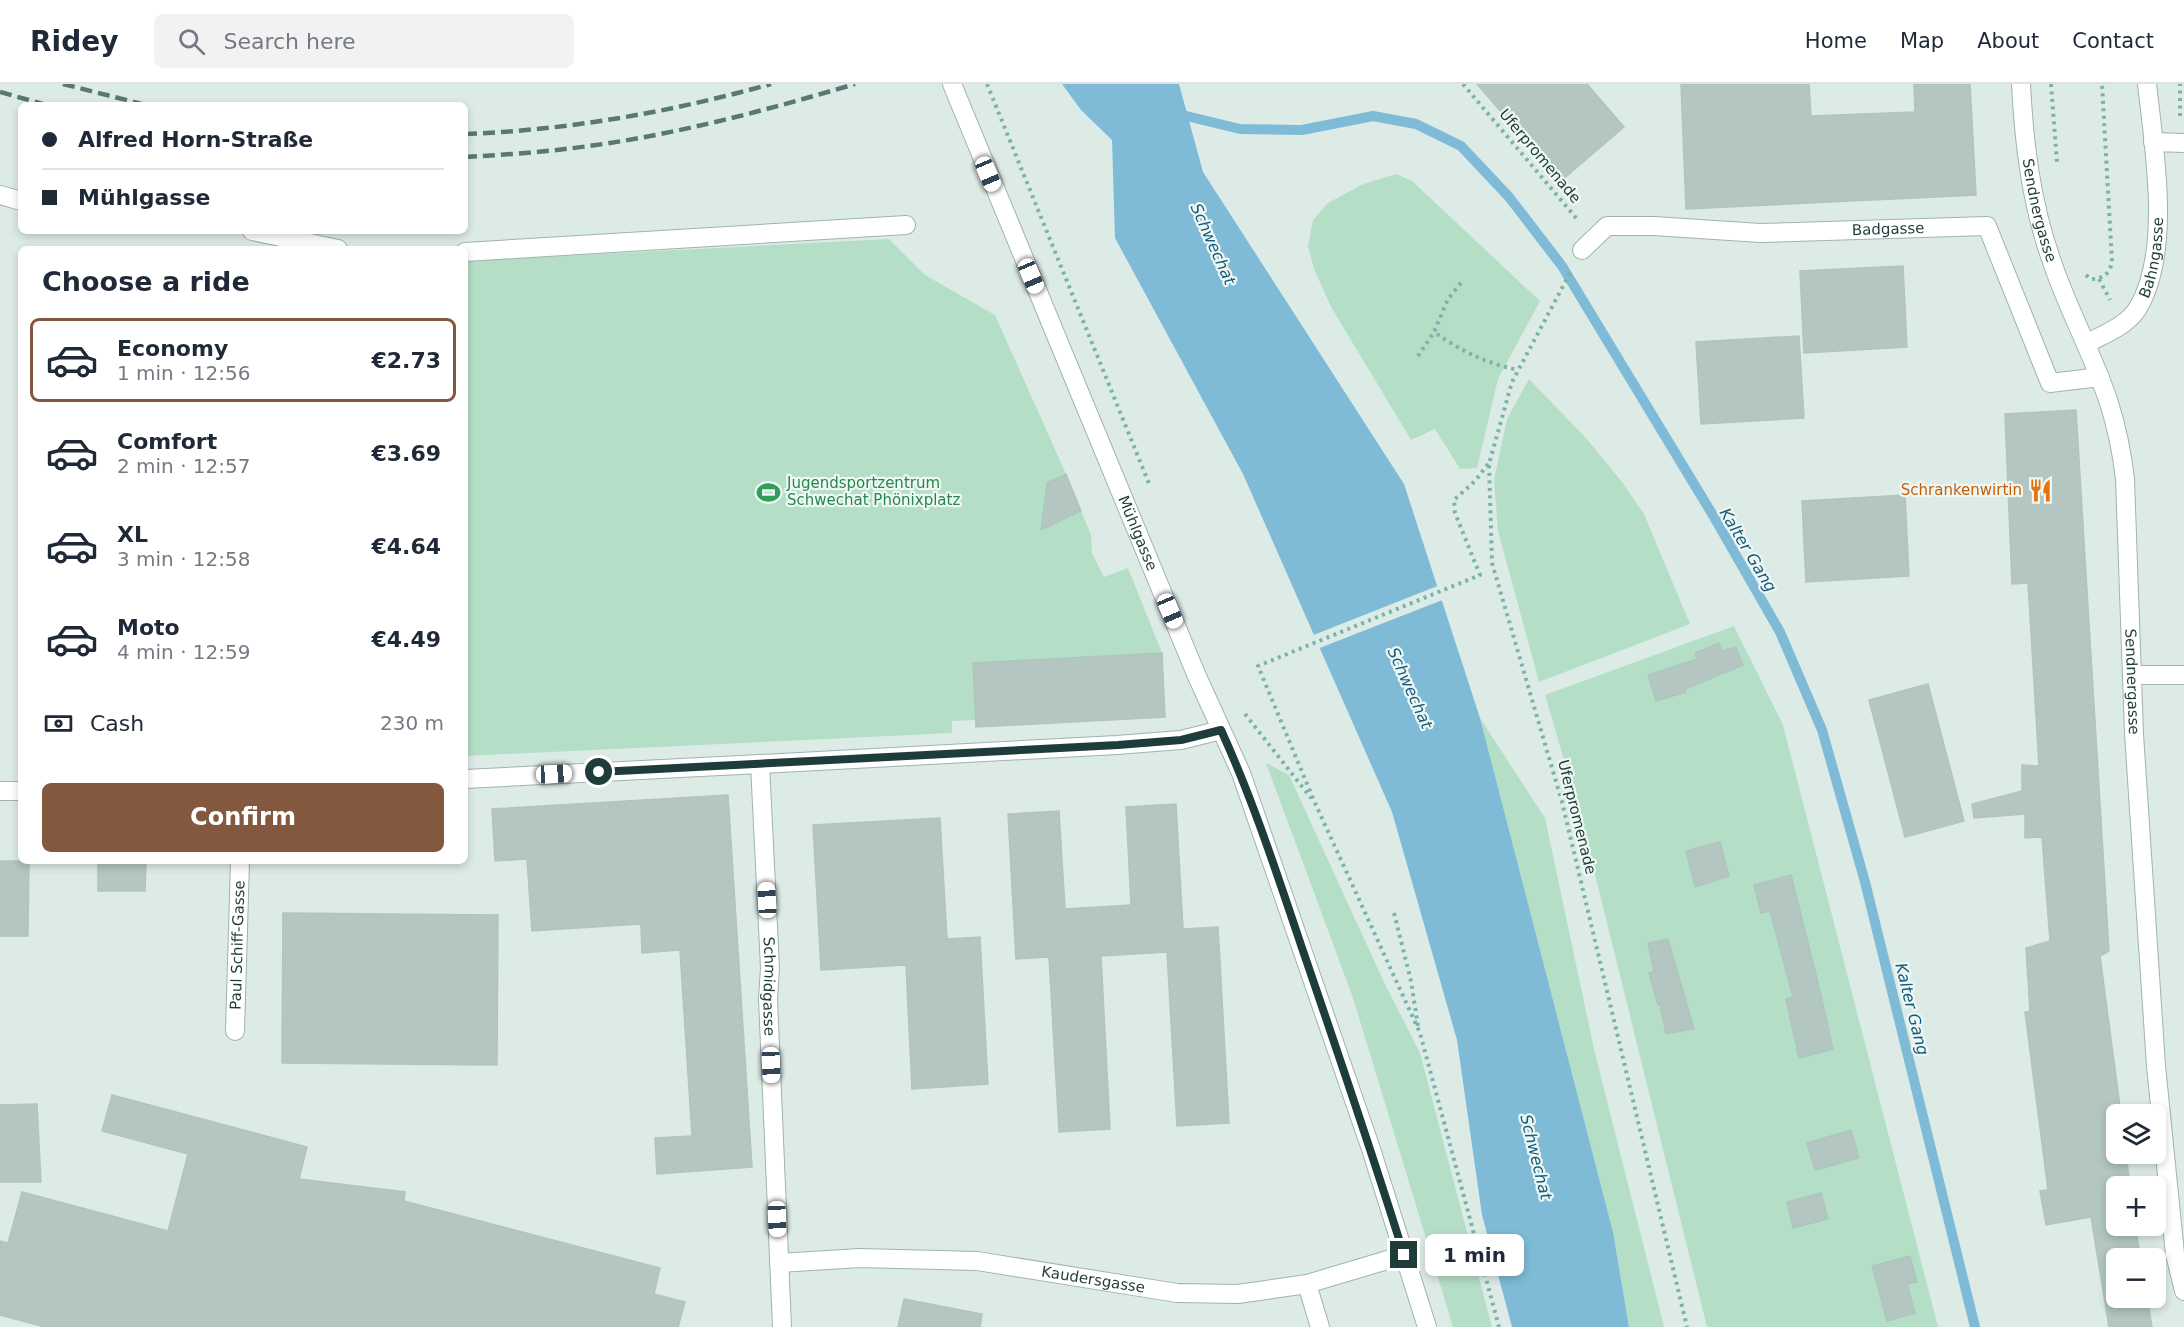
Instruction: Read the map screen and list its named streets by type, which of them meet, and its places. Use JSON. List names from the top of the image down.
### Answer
{
  "streets": {
    "street": [
      "Sendnergasse",
      "Badgasse",
      "Bahngasse",
      "Mühlgasse",
      "Paul Schiff-Gasse",
      "Schmidgasse",
      "Kaudersgasse"
    ],
    "path": ["Uferpromenade"]
  },
  "crossings": [
    ["Uferpromenade", "Badgasse"],
    ["Sendnergasse", "Badgasse"],
    ["Sendnergasse", "Bahngasse"],
    ["Mühlgasse", "Kaudersgasse"],
    ["Schmidgasse", "Kaudersgasse"]
  ],
  "water": ["Schwechat", "Kalter Gang"],
  "places": {
    "restaurant": ["Schrankenwirtin"],
    "sports": ["Jugendsportzentrum Schwechat Phönixplatz"]
  },
  "page": {
    "header": "Ridey",
    "search": "Search here",
    "nav": [
      "Home",
      "Map",
      "About",
      "Contact"
    ],
    "banner": ["Alfred Horn-Straße", "Mühlgasse"],
    "heading": "Choose a ride",
    "list": [
      {
        "name": "Economy",
        "note": "1 min · 12:56",
        "value": "€2.73"
      },
      {
        "name": "Comfort",
        "note": "2 min · 12:57",
        "value": "€3.69"
      },
      {
        "name": "XL",
        "note": "3 min · 12:58",
        "value": "€4.64"
      },
      {
        "name": "Moto",
        "note": "4 min · 12:59",
        "value": "€4.49"
      }
    ],
    "pay": ["Cash", "230 m"],
    "buttons": "Confirm",
    "map_buttons": ["+", "−"],
    "bubble": "1 min"
  }
}
